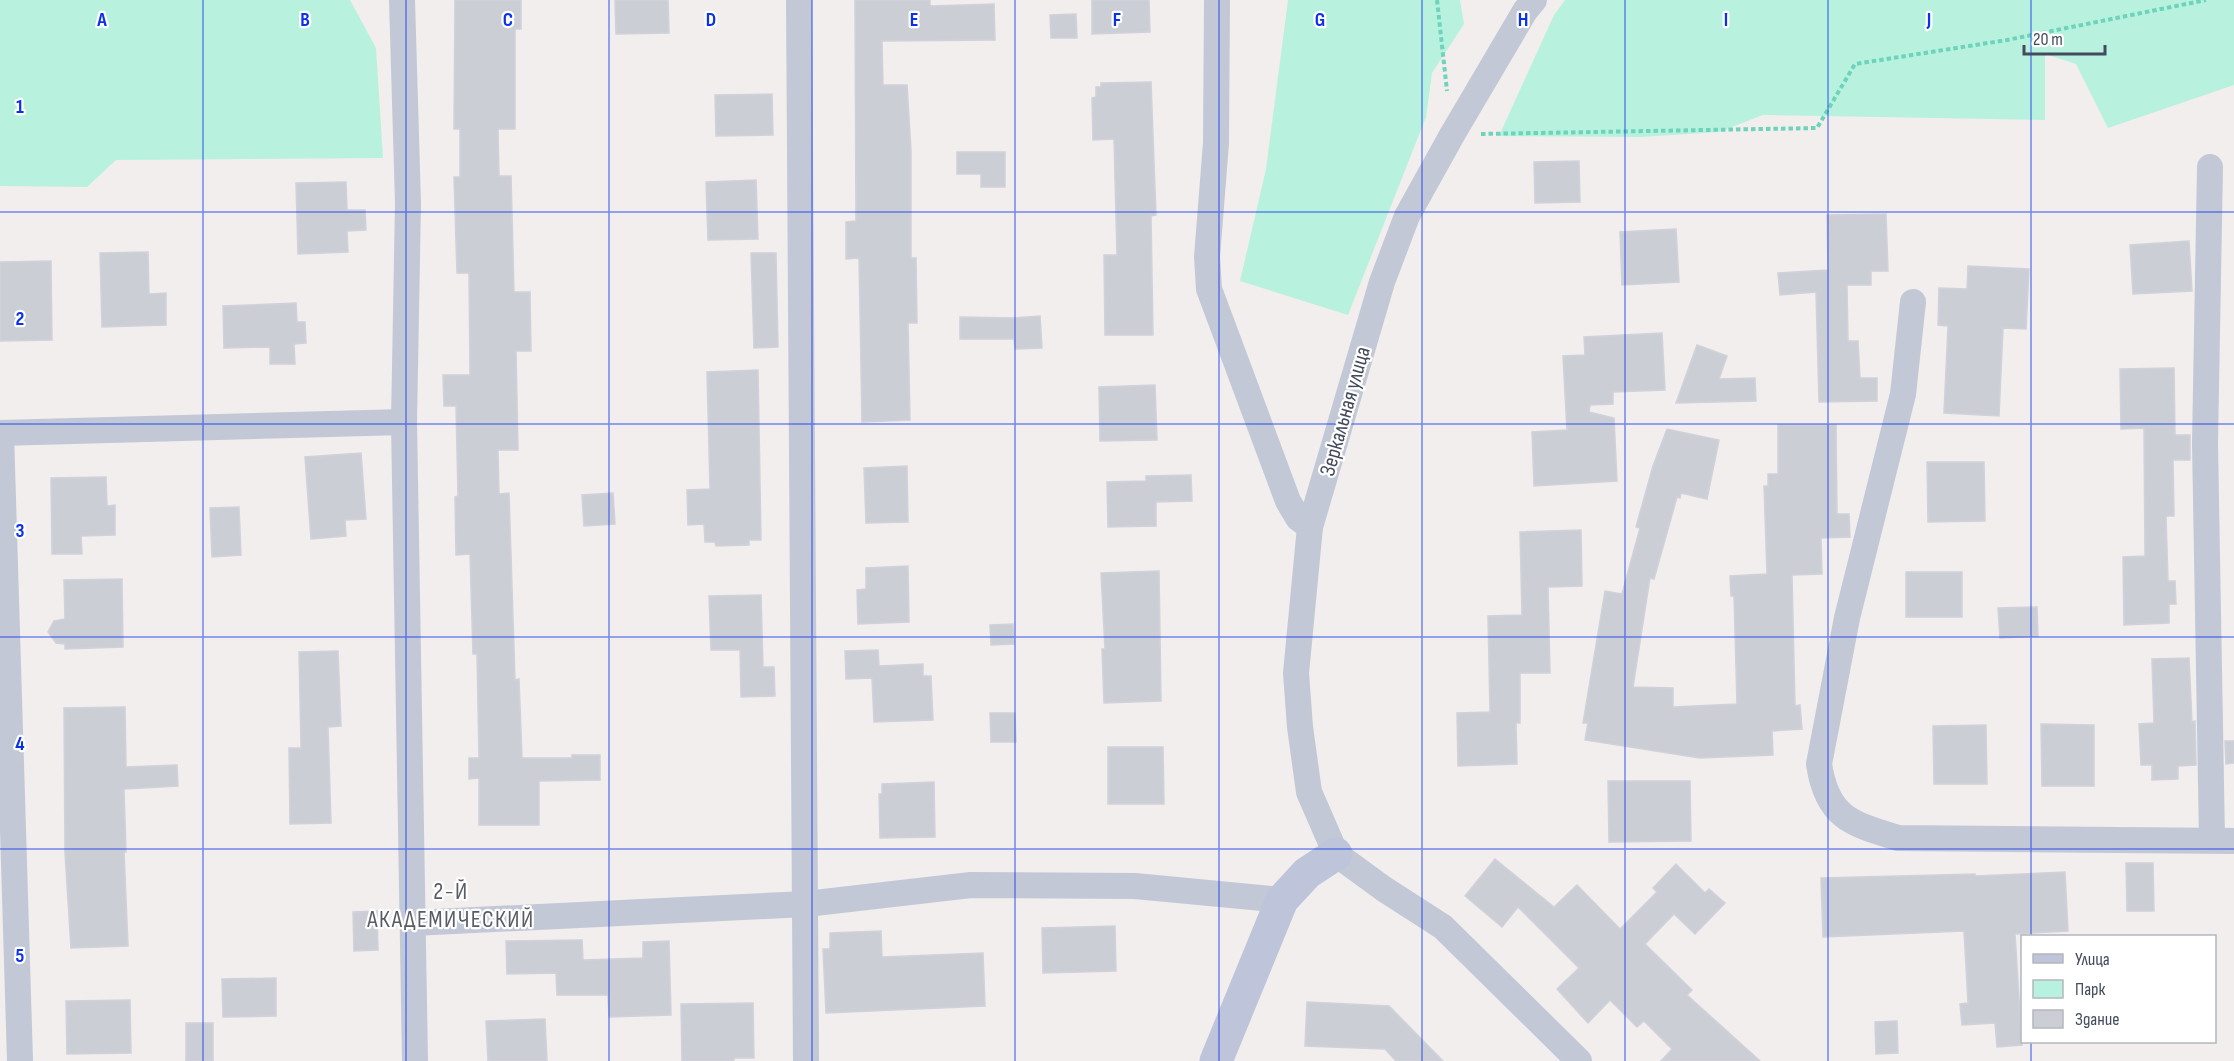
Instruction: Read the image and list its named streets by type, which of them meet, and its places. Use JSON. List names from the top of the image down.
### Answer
{
  "streets": {
    "street": ["Зеркальная улица"]
  },
  "districts": ["2-Й АКАДЕМИЧЕСКИЙ"],
  "legend": ["Улица", "Парк", "Здание"],
  "scale_bar": "20 m",
  "grid": {
    "columns": [
      "A",
      "B",
      "C",
      "D",
      "E",
      "F",
      "G",
      "H",
      "I",
      "J"
    ],
    "rows": [
      "1",
      "2",
      "3",
      "4",
      "5"
    ]
  }
}
